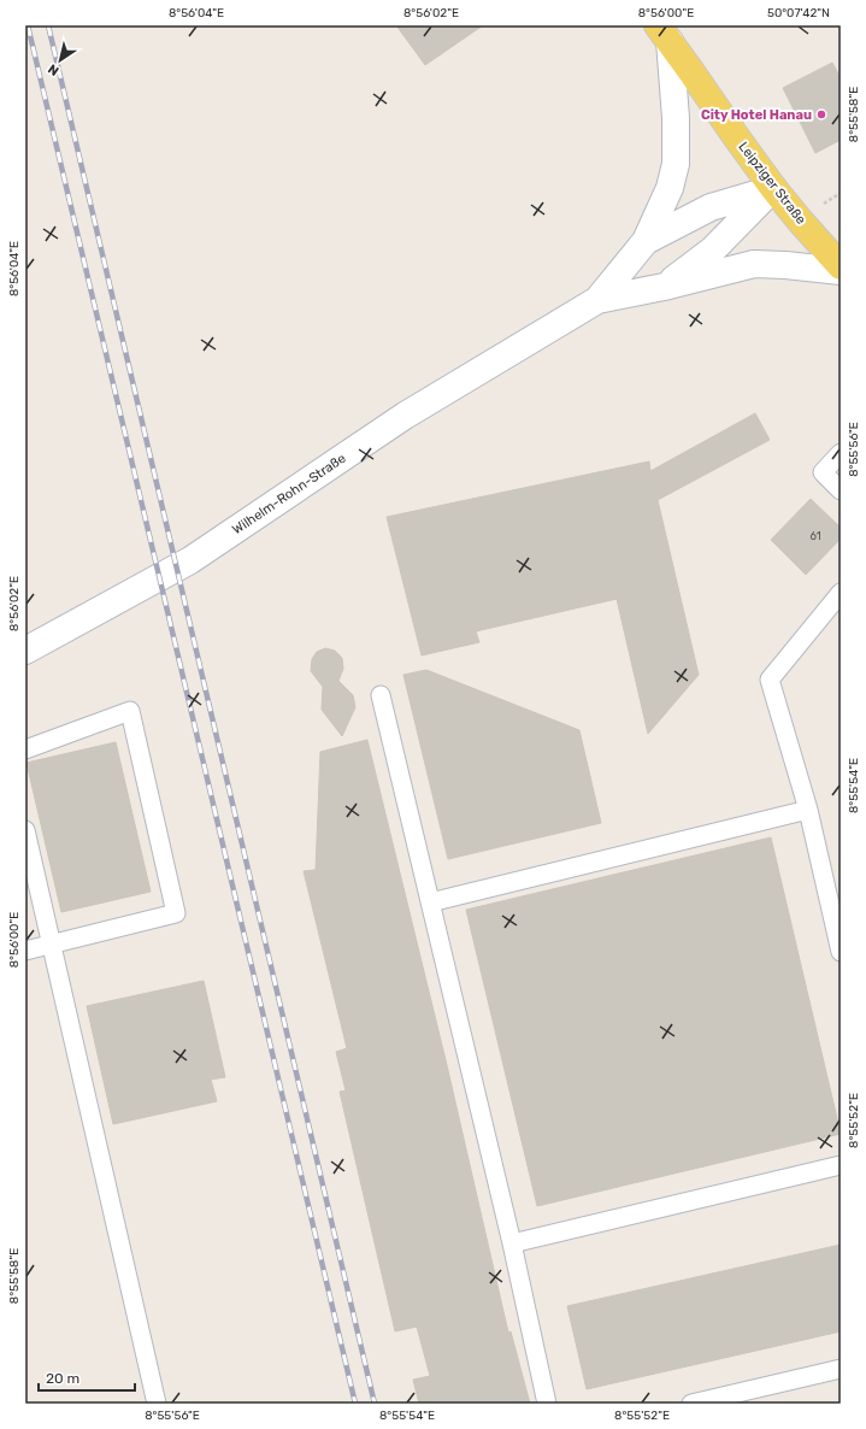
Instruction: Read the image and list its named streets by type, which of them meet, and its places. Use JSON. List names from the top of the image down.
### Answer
{
  "streets": {
    "main road": ["Leipziger Straße"],
    "street": ["Wilhelm-Rohn-Straße"]
  },
  "crossings": [
    ["Leipziger Straße", "Wilhelm-Rohn-Straße"]
  ],
  "places": ["City Hotel Hanau"],
  "house_numbers": ["61"],
  "scale_bar": "20 m",
  "north": "bottom left",
  "coordinates": [
    "8°56'04\"E",
    "8°56'02\"E",
    "8°56'00\"E",
    "50°07'42\"N",
    "8°55'58\"E",
    "8°55'56\"E",
    "8°55'54\"E",
    "8°55'52\"E"
  ]
}
